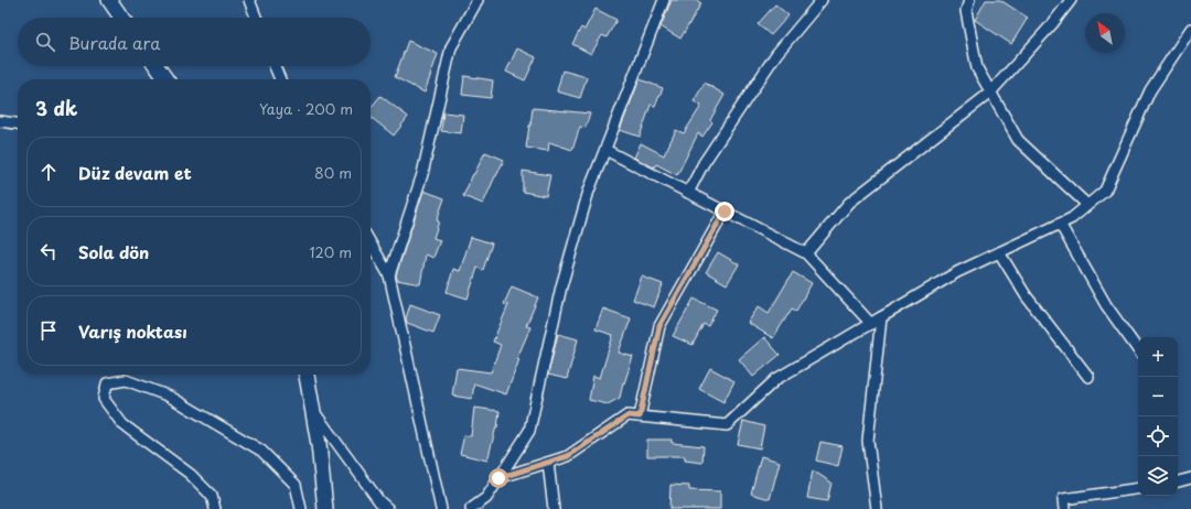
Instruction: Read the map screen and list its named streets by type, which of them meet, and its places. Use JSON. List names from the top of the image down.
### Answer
{
  "north": "top left",
  "page": {
    "search": "Burada ara",
    "heading": ["3 dk", "Yaya · 200 m"],
    "list": [
      ["Düz devam et", "80 m"],
      ["Sola dön", "120 m"],
      "Varış noktası"
    ],
    "map_buttons": ["+", "−"]
  }
}
